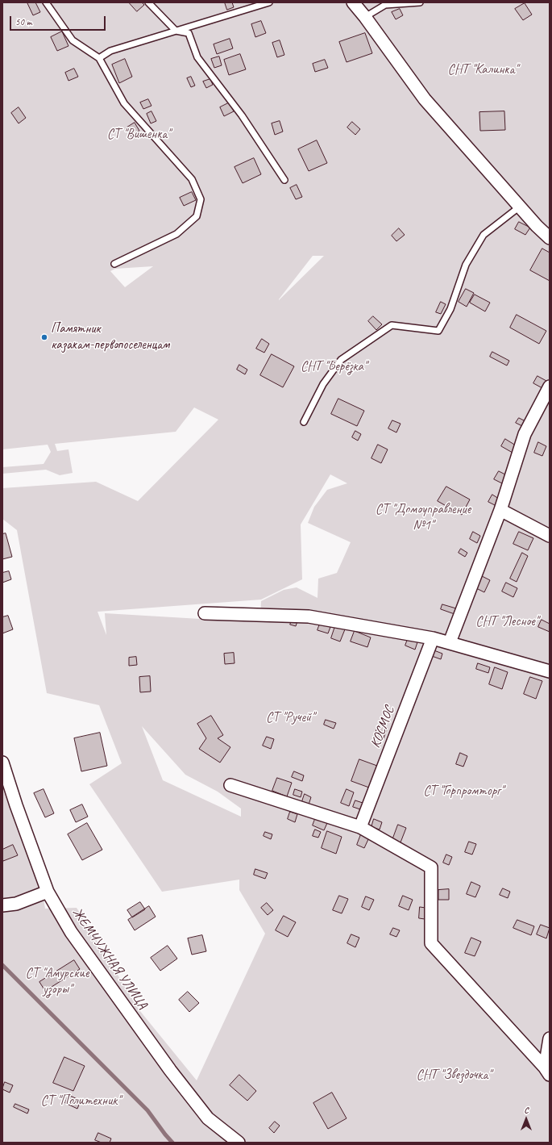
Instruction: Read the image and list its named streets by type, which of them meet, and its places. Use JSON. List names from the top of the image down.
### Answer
{
  "streets": {
    "street": ["КОСМОС", "ЖЕМЧУЖНАЯ УЛИЦА"]
  },
  "parks": [
    "СНТ \"Калинка\"",
    "СТ \"Вишенка\"",
    "СНТ \"Берёзка\"",
    "СТ \"Домоуправление №1\"",
    "СНТ \"Лесное\"",
    "СТ \"Ручей\"",
    "СТ \"Горпромторг\"",
    "СТ \"Амурские узоры\"",
    "СНТ \"Звездочка\"",
    "СТ \"Политехник\""
  ],
  "places": ["Памятник казакам-первопоселенцам"],
  "scale_bar": "50 m",
  "north": "top"
}
